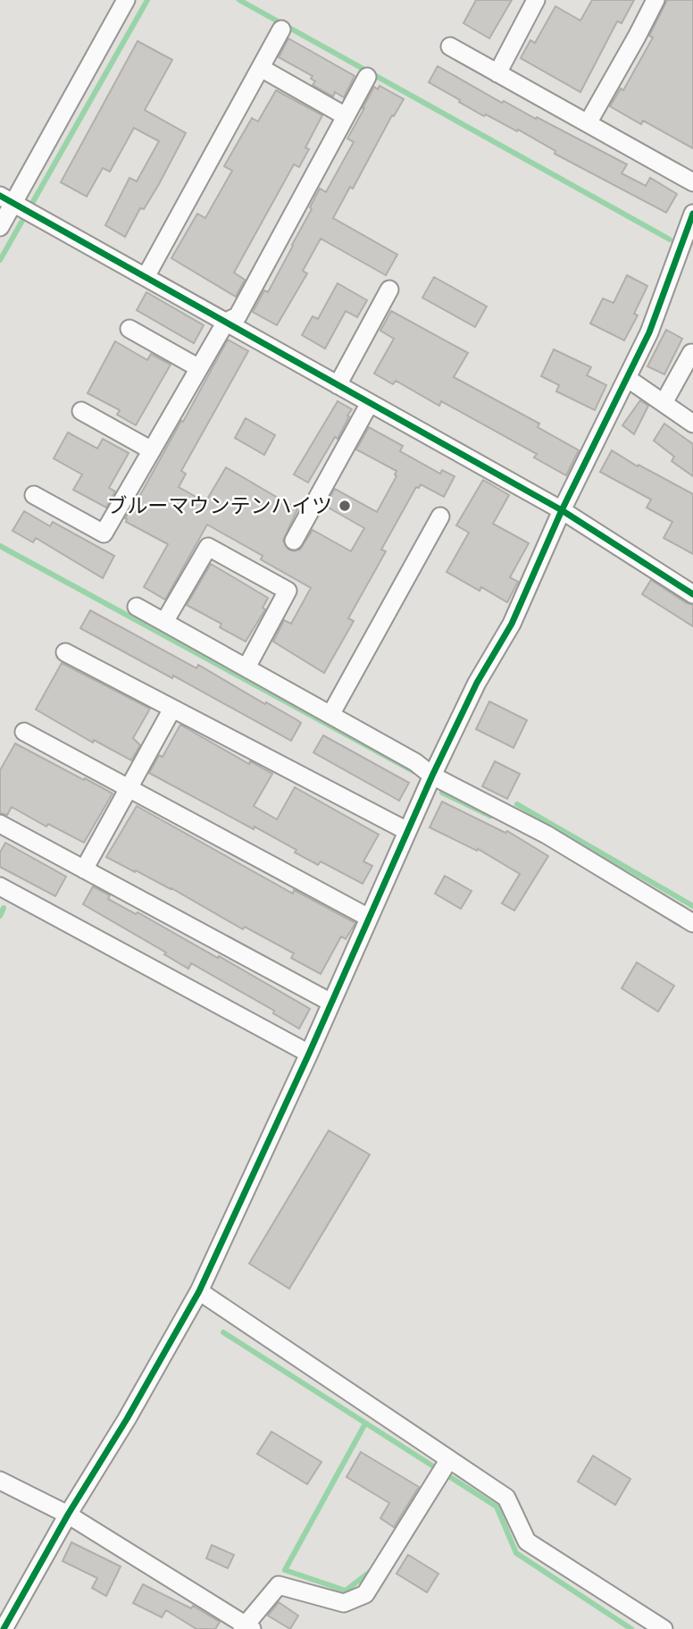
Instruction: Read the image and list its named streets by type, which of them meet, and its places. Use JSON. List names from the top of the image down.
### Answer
{
  "places": ["ブルーマウンテンハイツ"]
}
